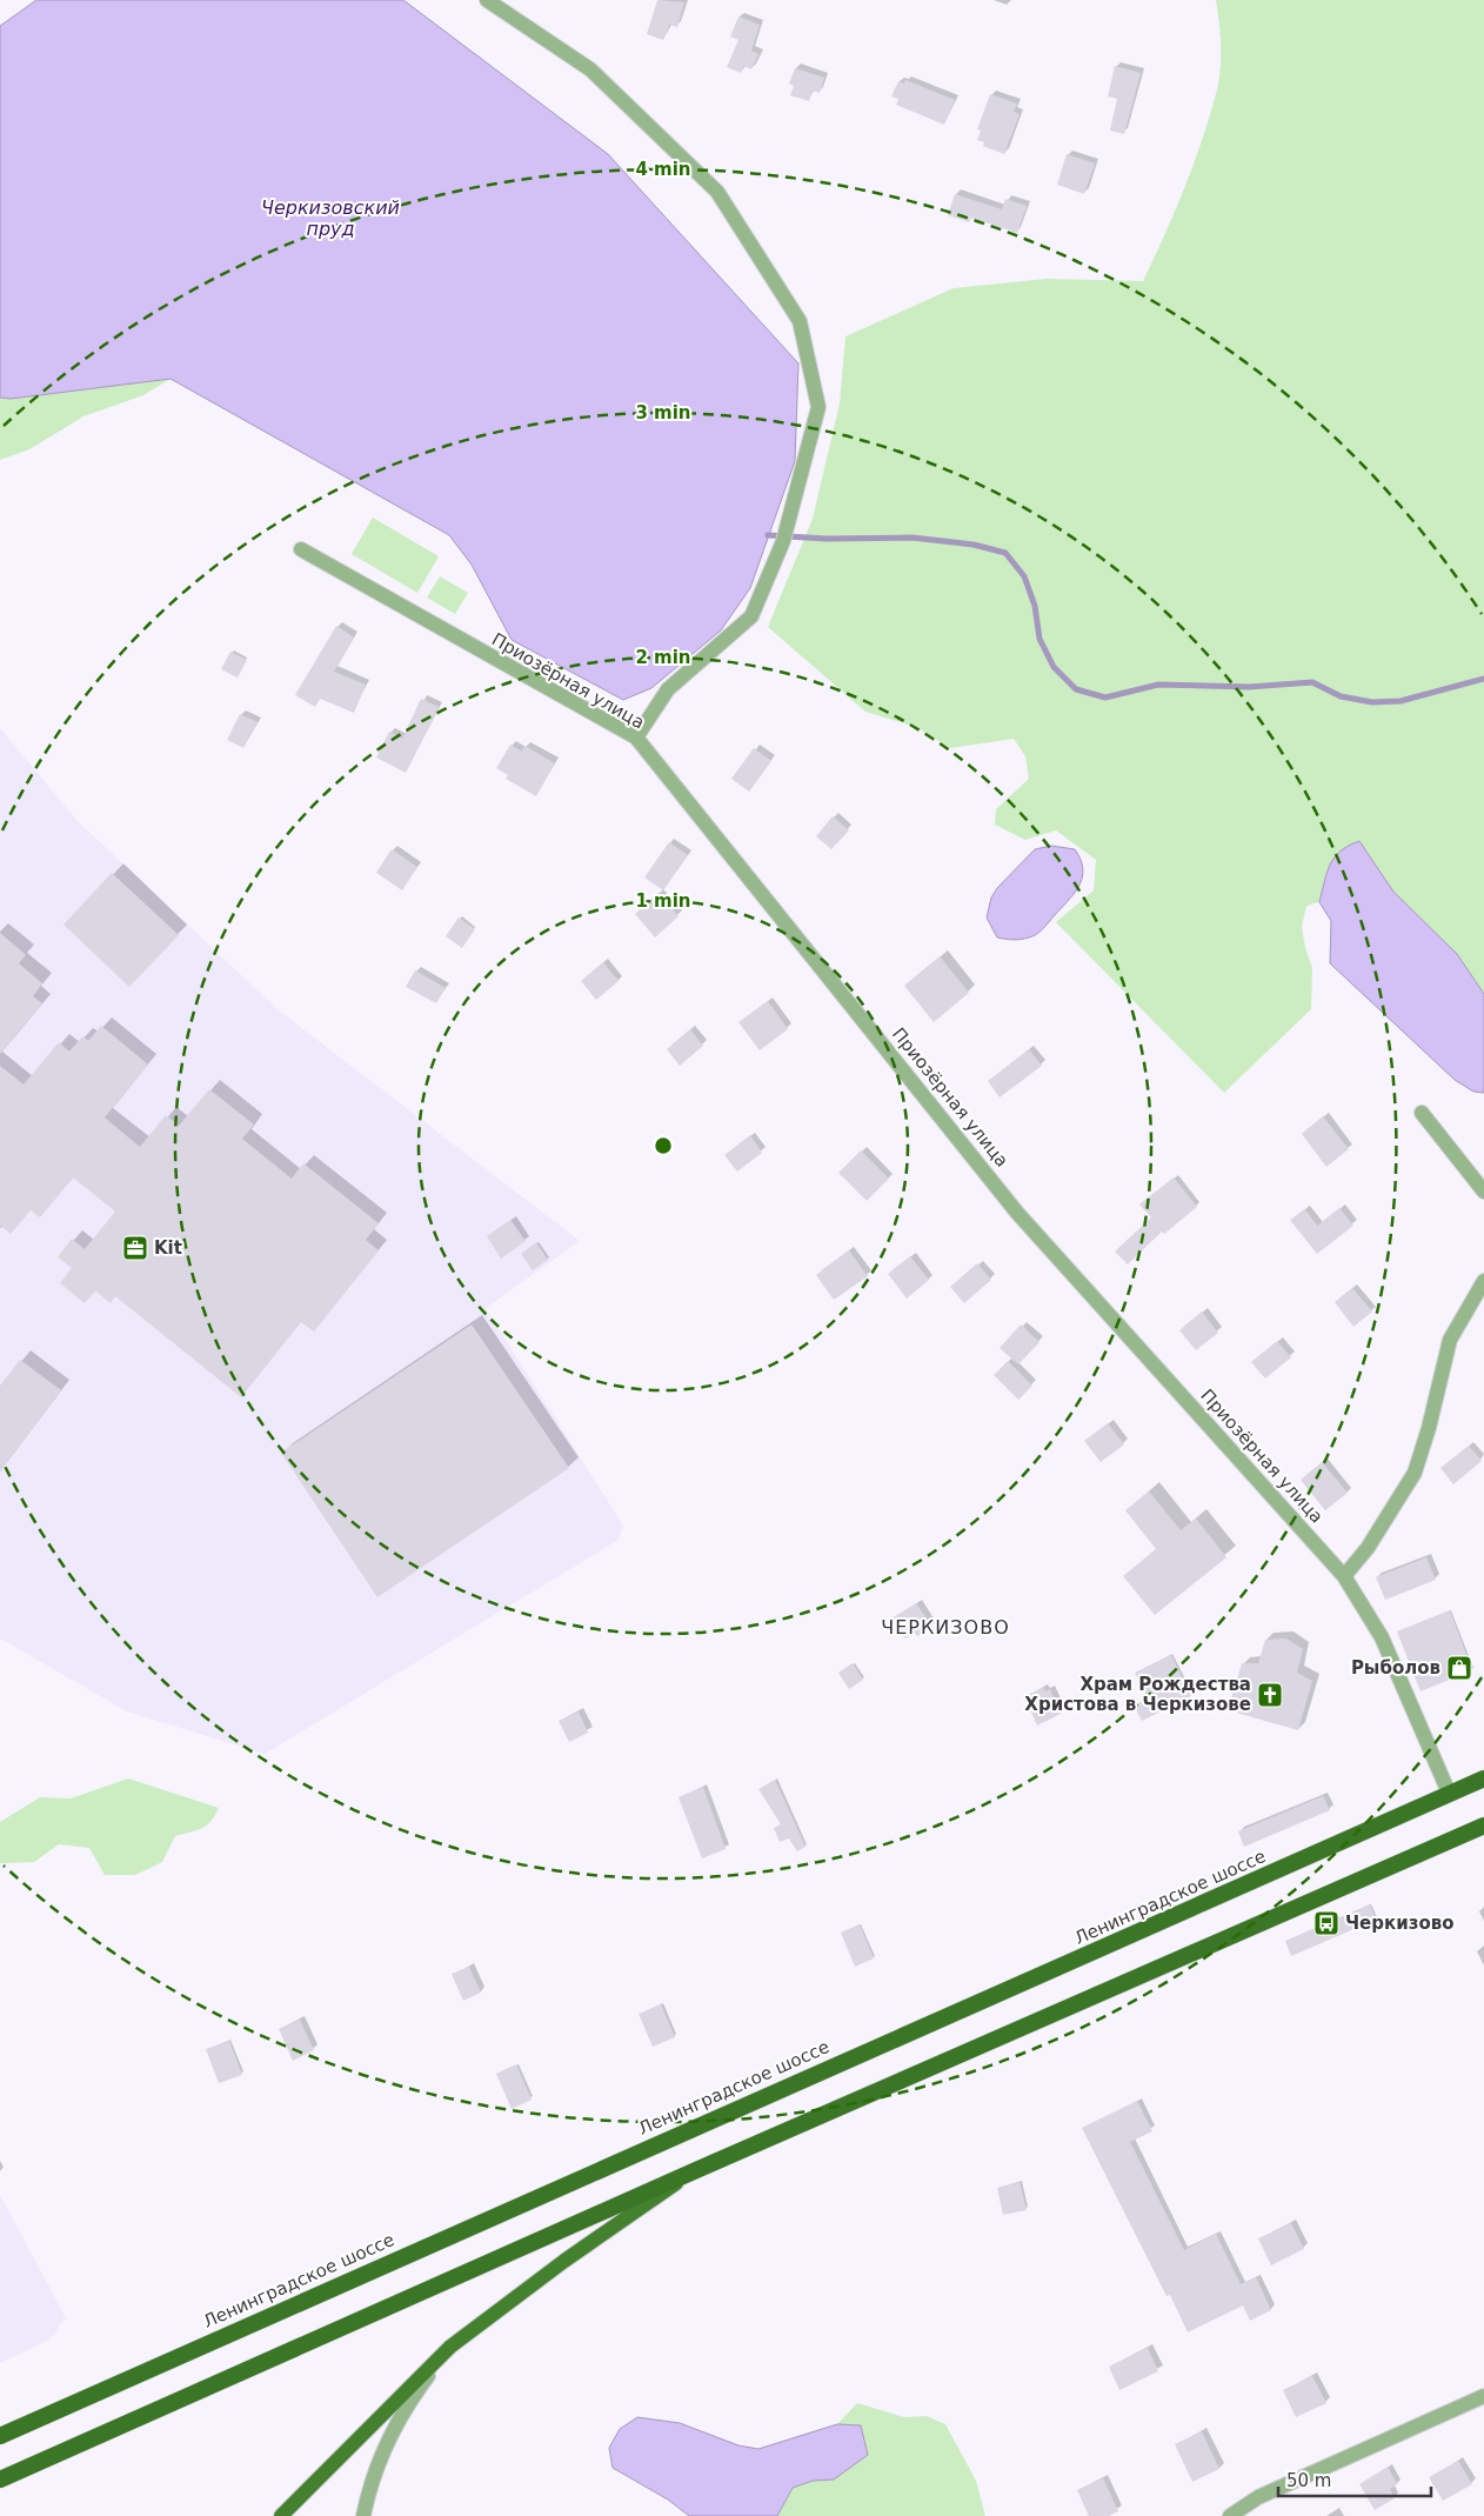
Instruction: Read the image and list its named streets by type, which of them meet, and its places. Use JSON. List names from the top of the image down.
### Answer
{
  "streets": {
    "highway": ["Ленинградское шоссе"],
    "street": ["Приозёрная улица"]
  },
  "crossings": [
    ["Приозёрная улица", "Ленинградское шоссе"]
  ],
  "districts": ["ЧЕРКИЗОВО"],
  "water": ["Черкизовский пруд"],
  "places": {
    "office": ["Kit"],
    "shop": ["Рыболов"],
    "church": ["Храм Рождества Христова в Черкизове"],
    "bus stop": ["Черкизово"]
  },
  "scale_bar": "50 m",
  "rings": [
    "4 min",
    "3 min",
    "2 min",
    "1 min"
  ]
}
